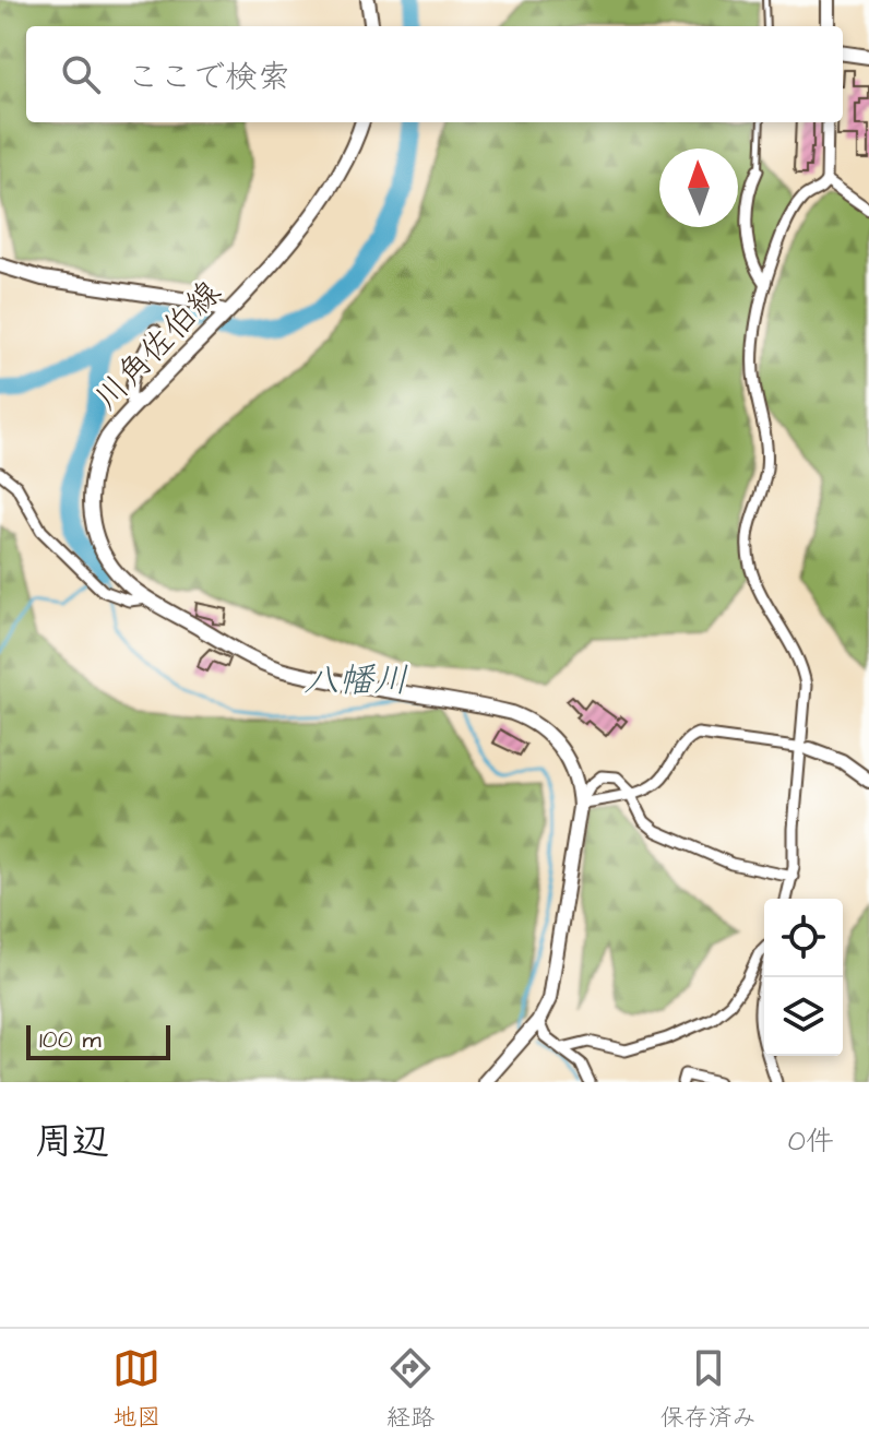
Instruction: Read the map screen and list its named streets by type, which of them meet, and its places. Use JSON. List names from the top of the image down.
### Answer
{
  "streets": {
    "main road": ["川角佐伯線"]
  },
  "water": ["八幡川"],
  "scale_bar": "100 m",
  "north": "top",
  "page": {
    "search": "ここで検索",
    "scale": "100 m",
    "heading": ["周辺", "0件"],
    "nav": ["地図", "経路", "保存済み"]
  }
}
